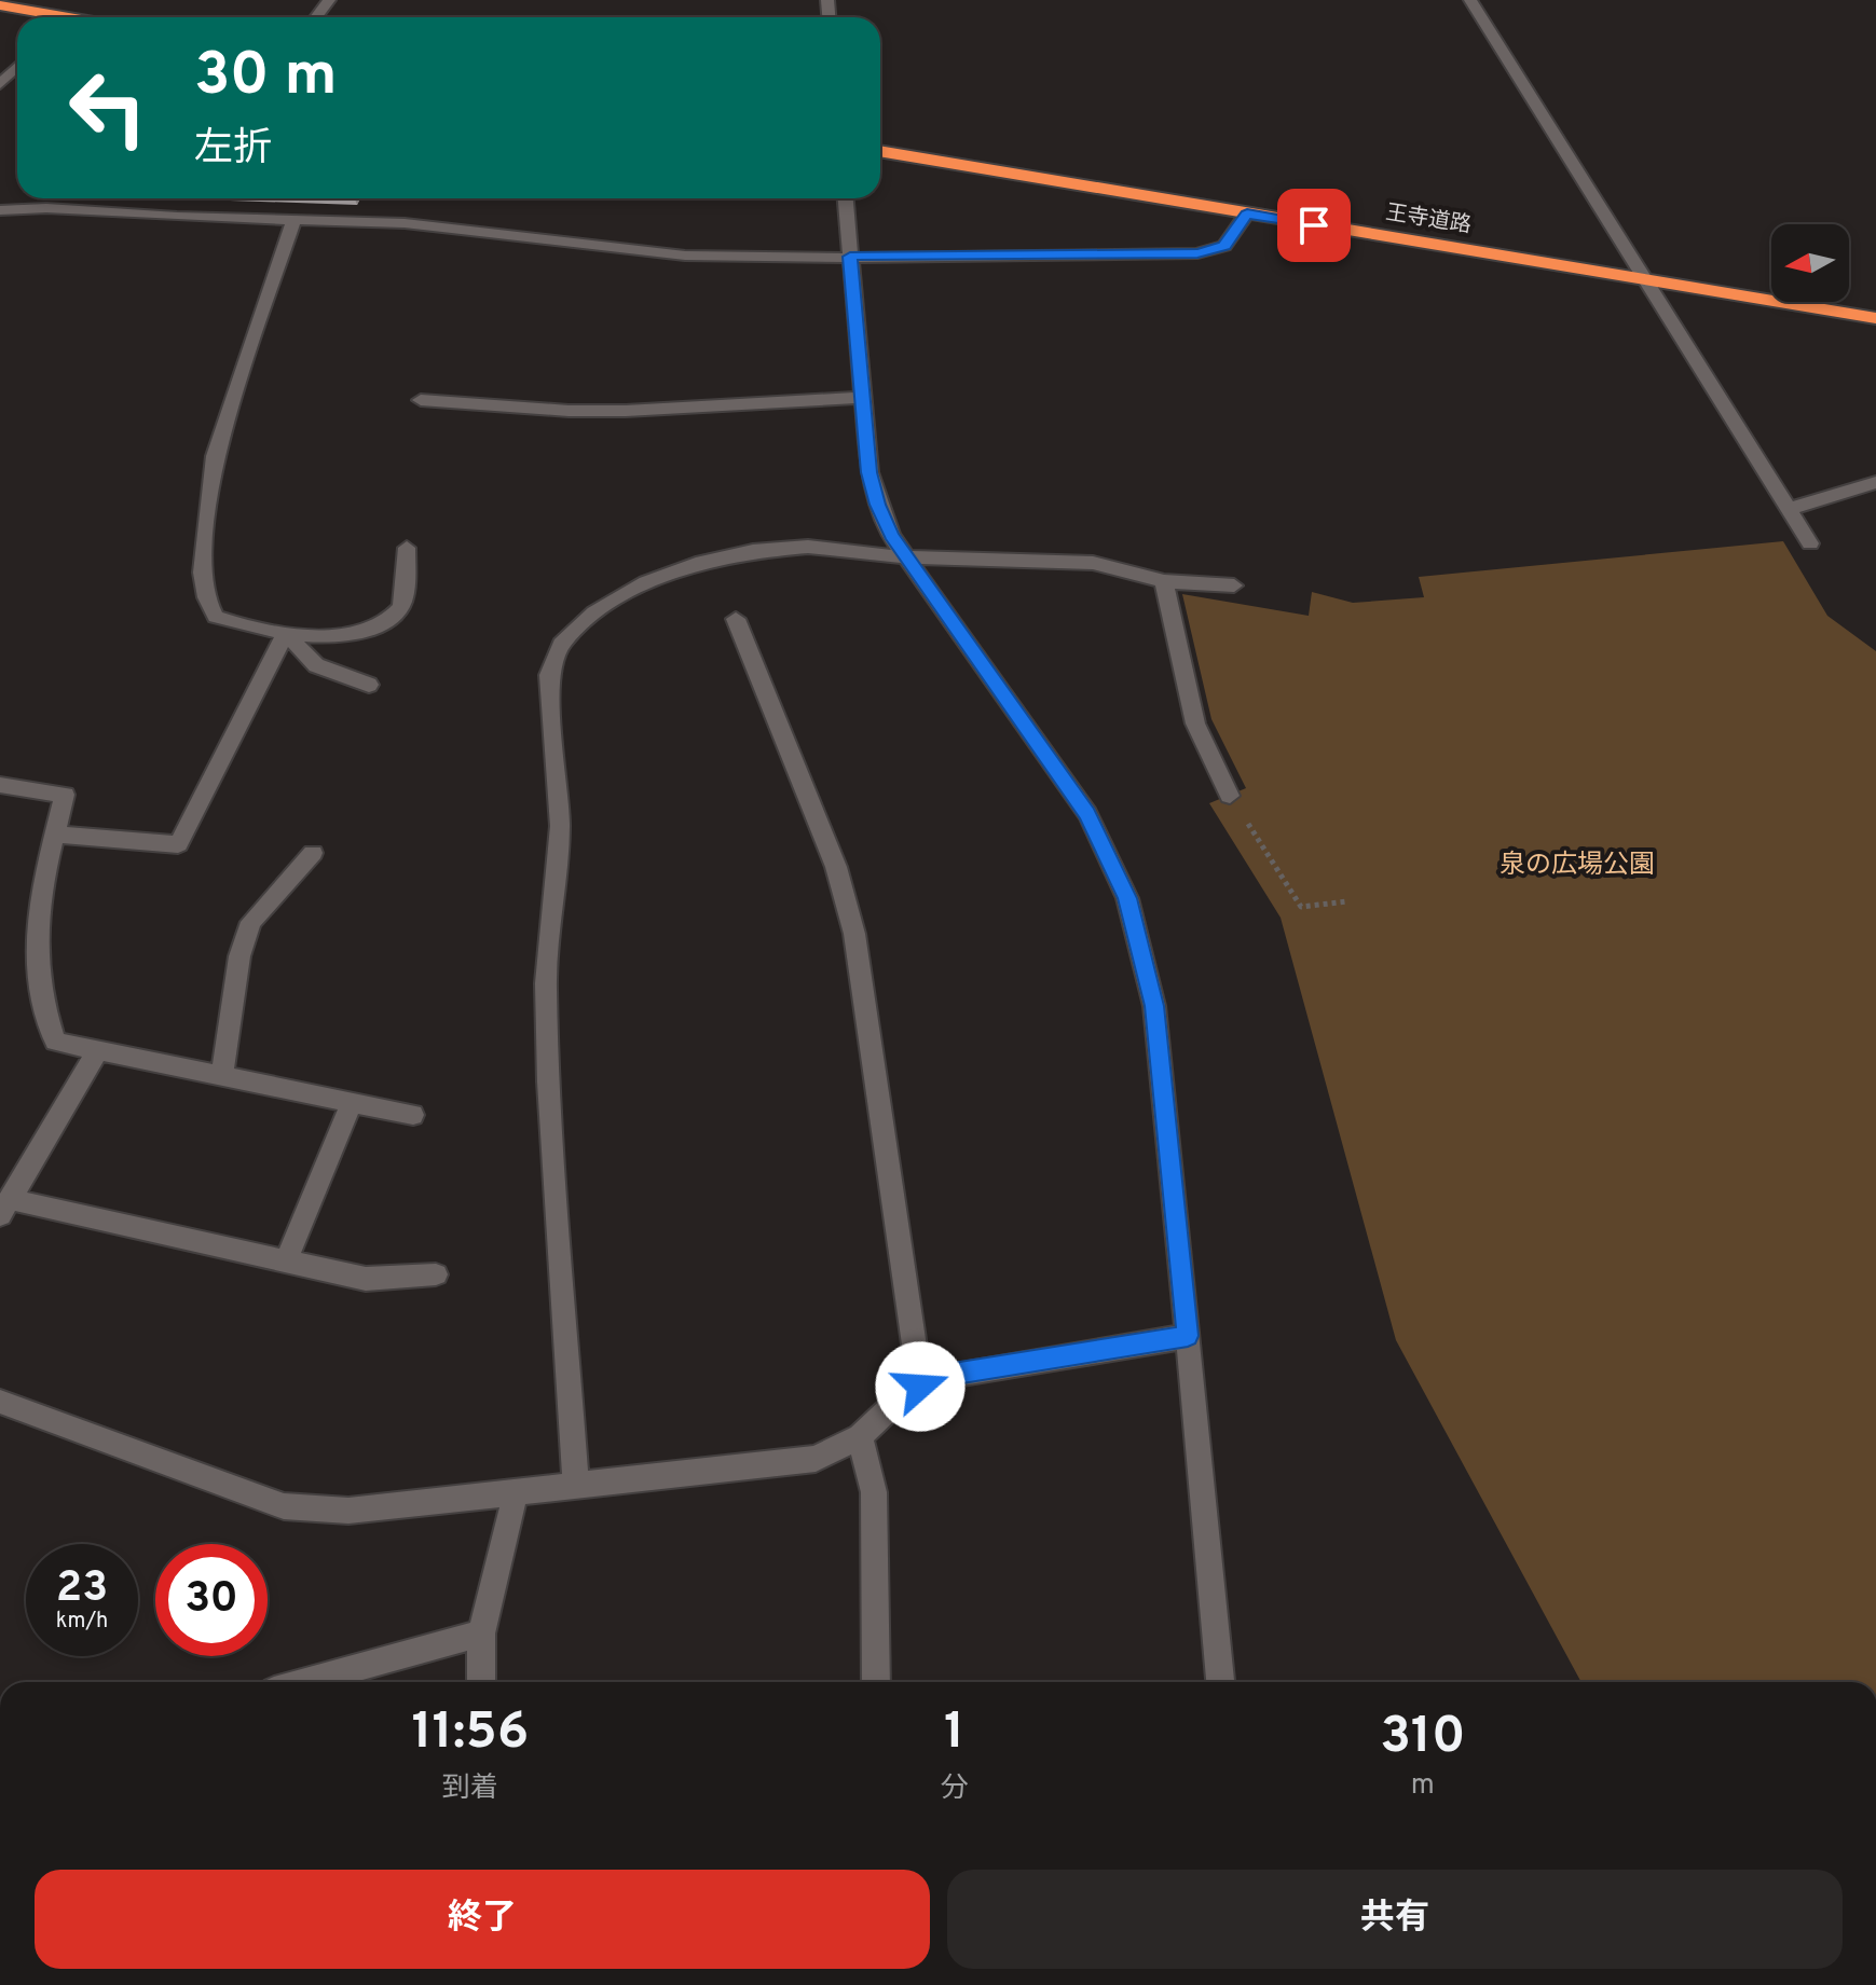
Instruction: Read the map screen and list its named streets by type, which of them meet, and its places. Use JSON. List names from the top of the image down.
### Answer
{
  "streets": {
    "highway": ["王寺道路"]
  },
  "parks": ["泉の広場公園"],
  "north": "left",
  "page": {
    "turn": ["30 m", "左折"],
    "speed": "23 km/h",
    "limit": "30",
    "eta": [
      "11:56",
      "到着",
      "1",
      "分",
      "310",
      "m"
    ],
    "buttons": ["終了", "共有"]
  }
}
